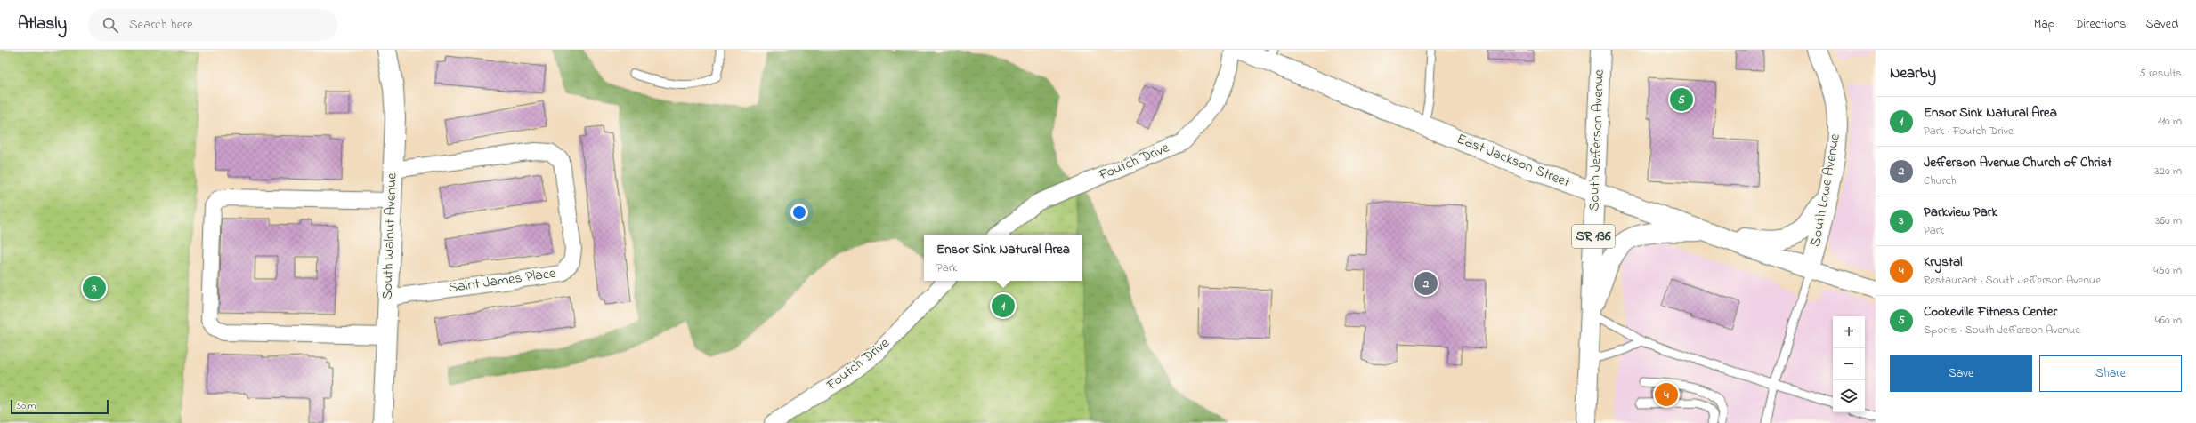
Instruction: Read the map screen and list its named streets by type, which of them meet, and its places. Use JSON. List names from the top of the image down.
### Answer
{
  "streets": {
    "street": [
      "South Jefferson Avenue",
      "East Jackson Street",
      "Foutch Drive",
      "South Lowe Avenue",
      "South Walnut Avenue",
      "SR 136",
      "Saint James Place"
    ]
  },
  "crossings": [
    ["South Jefferson Avenue", "East Jackson Street"],
    ["East Jackson Street", "South Lowe Avenue"],
    ["South Walnut Avenue", "Saint James Place"]
  ],
  "scale_bar": "50 m",
  "page": {
    "header": "Atlasly",
    "search": "Search here",
    "nav": ["Map", "Directions", "Saved"],
    "heading": ["Nearby", "5 results"],
    "pins": [
      "5",
      "2",
      "3",
      "1",
      "4"
    ],
    "list": [
      {
        "mark": "1",
        "name": "Ensor Sink Natural Area",
        "note": "Park · Foutch Drive",
        "value": "110 m"
      },
      {
        "mark": "2",
        "name": "Jefferson Avenue Church of Christ",
        "note": "Church",
        "value": "320 m"
      },
      {
        "mark": "3",
        "name": "Parkview Park",
        "note": "Park",
        "value": "360 m"
      },
      {
        "mark": "4",
        "name": "Krystal",
        "note": "Restaurant · South Jefferson Avenue",
        "value": "450 m"
      },
      {
        "mark": "5",
        "name": "Cookeville Fitness Center",
        "note": "Sports · South Jefferson Avenue",
        "value": "460 m"
      }
    ],
    "popup": ["Ensor Sink Natural Area", "Park"],
    "map_buttons": ["+", "−"],
    "buttons": ["Save", "Share"],
    "scale": "50 m"
  }
}
